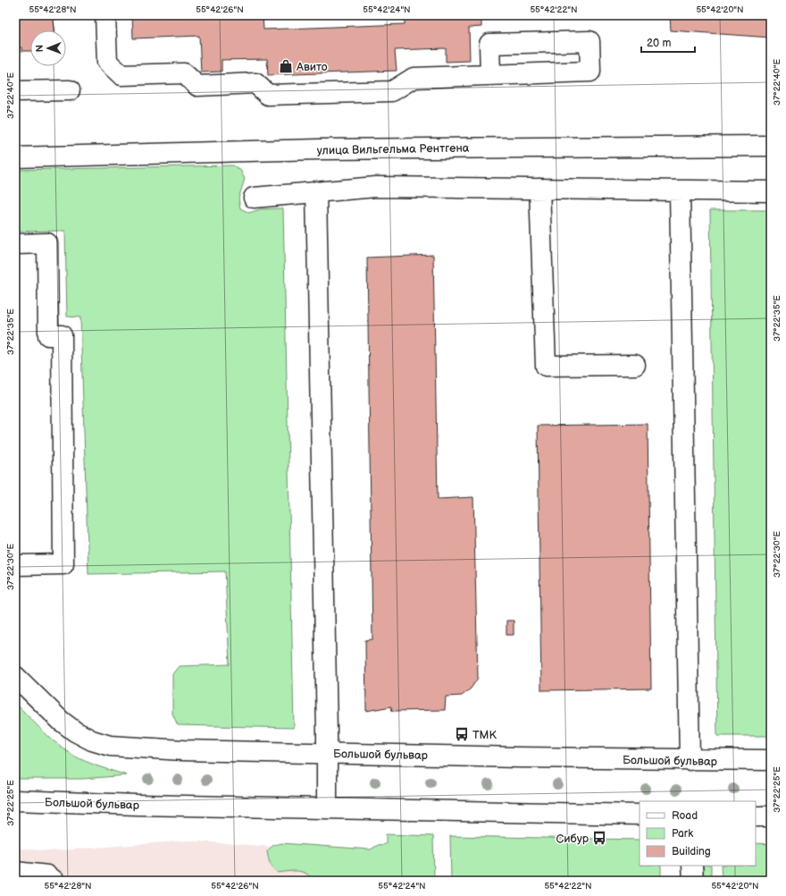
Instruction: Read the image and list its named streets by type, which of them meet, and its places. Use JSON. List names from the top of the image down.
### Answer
{
  "streets": {
    "street": ["улица Вильгельма Рентгена", "Большой бульвар"]
  },
  "places": {
    "shop": ["Авито"],
    "bus stop": ["ТМК", "Сибур"]
  },
  "legend": ["Road", "Park", "Building"],
  "scale_bar": "20 m",
  "north": "left",
  "coordinates": [
    "55°42'28\"N",
    "55°42'26\"N",
    "55°42'24\"N",
    "55°42'22\"N",
    "55°42'20\"N",
    "37°22'40\"E",
    "37°22'35\"E",
    "37°22'30\"E",
    "37°22'25\"E"
  ]
}
